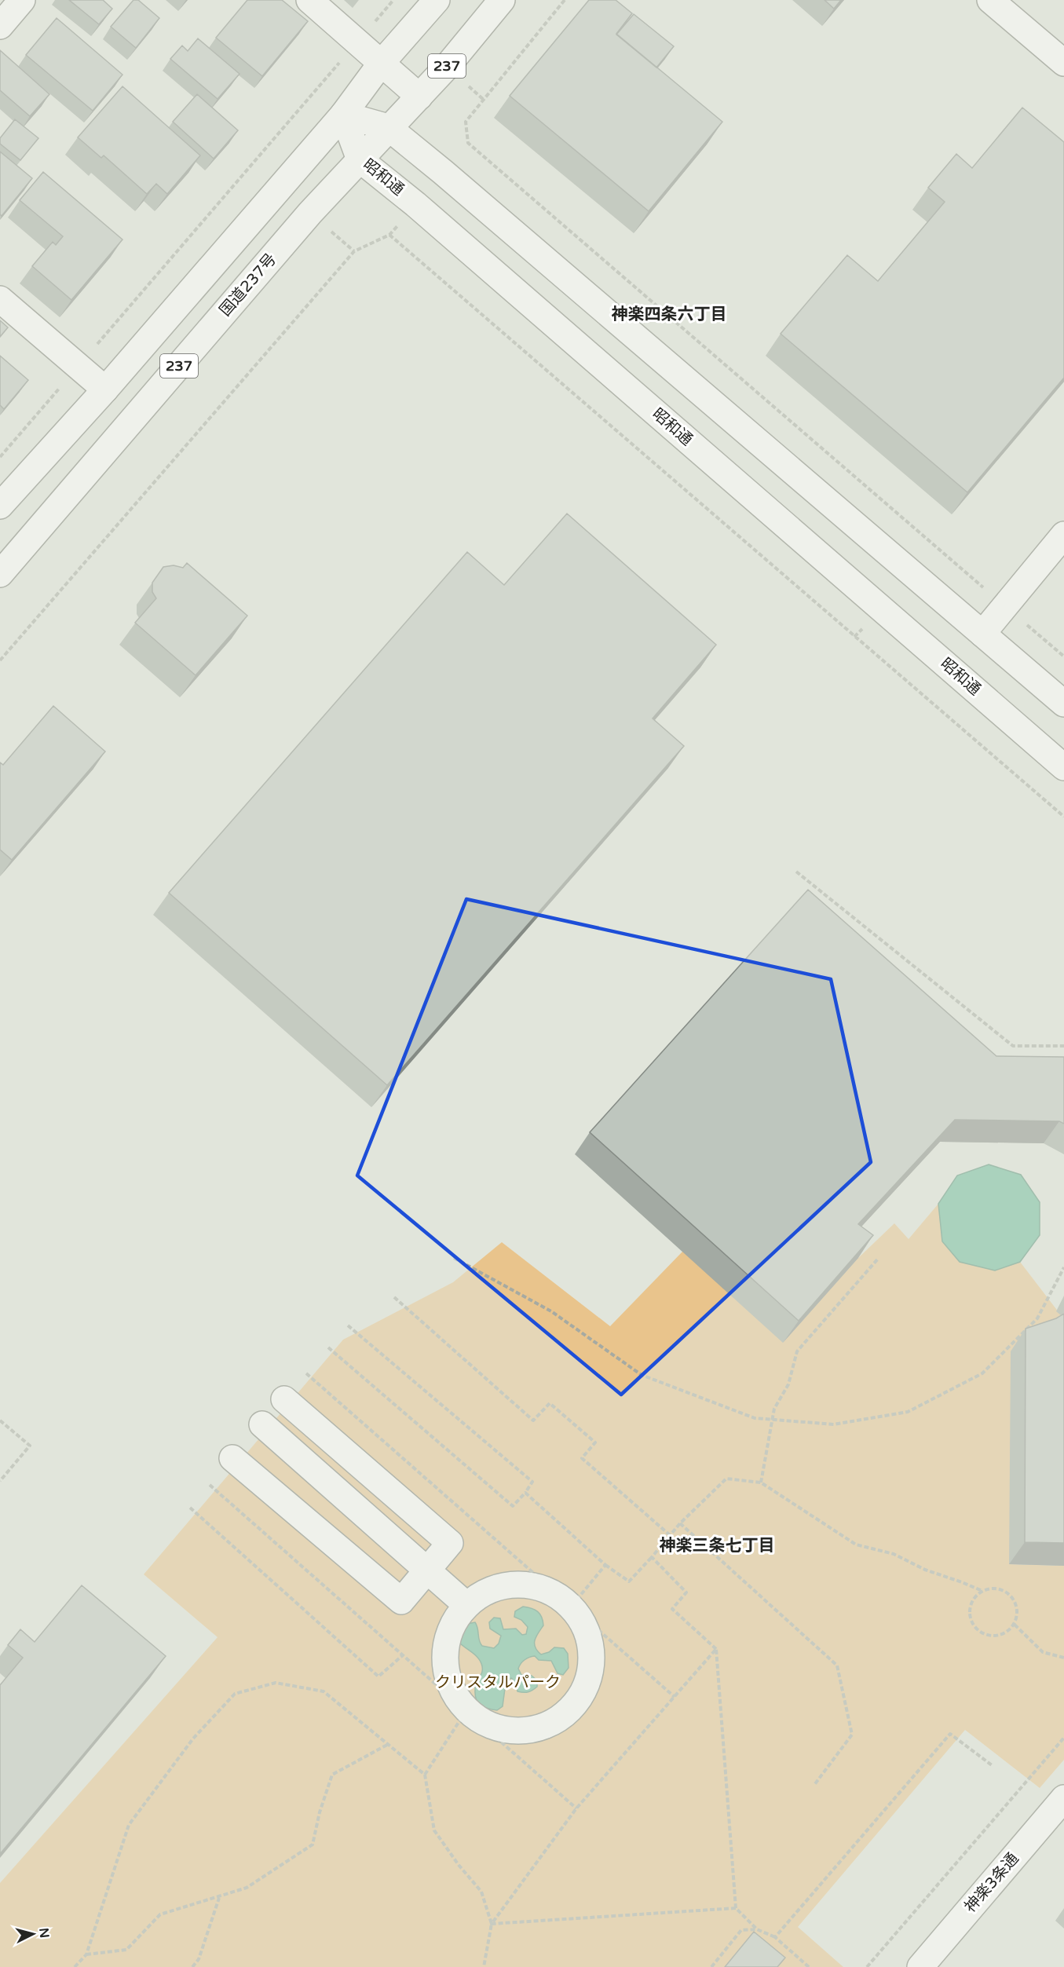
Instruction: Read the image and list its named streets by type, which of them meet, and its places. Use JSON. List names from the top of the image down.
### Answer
{
  "streets": {
    "main road": [
      "237",
      "昭和通",
      "国道237号",
      "神楽3条通"
    ]
  },
  "crossings": [
    ["237", "昭和通"],
    ["昭和通", "国道237号"]
  ],
  "districts": ["神楽四条六丁目", "神楽三条七丁目"],
  "parks": ["クリスタルパーク"],
  "north": "right"
}
